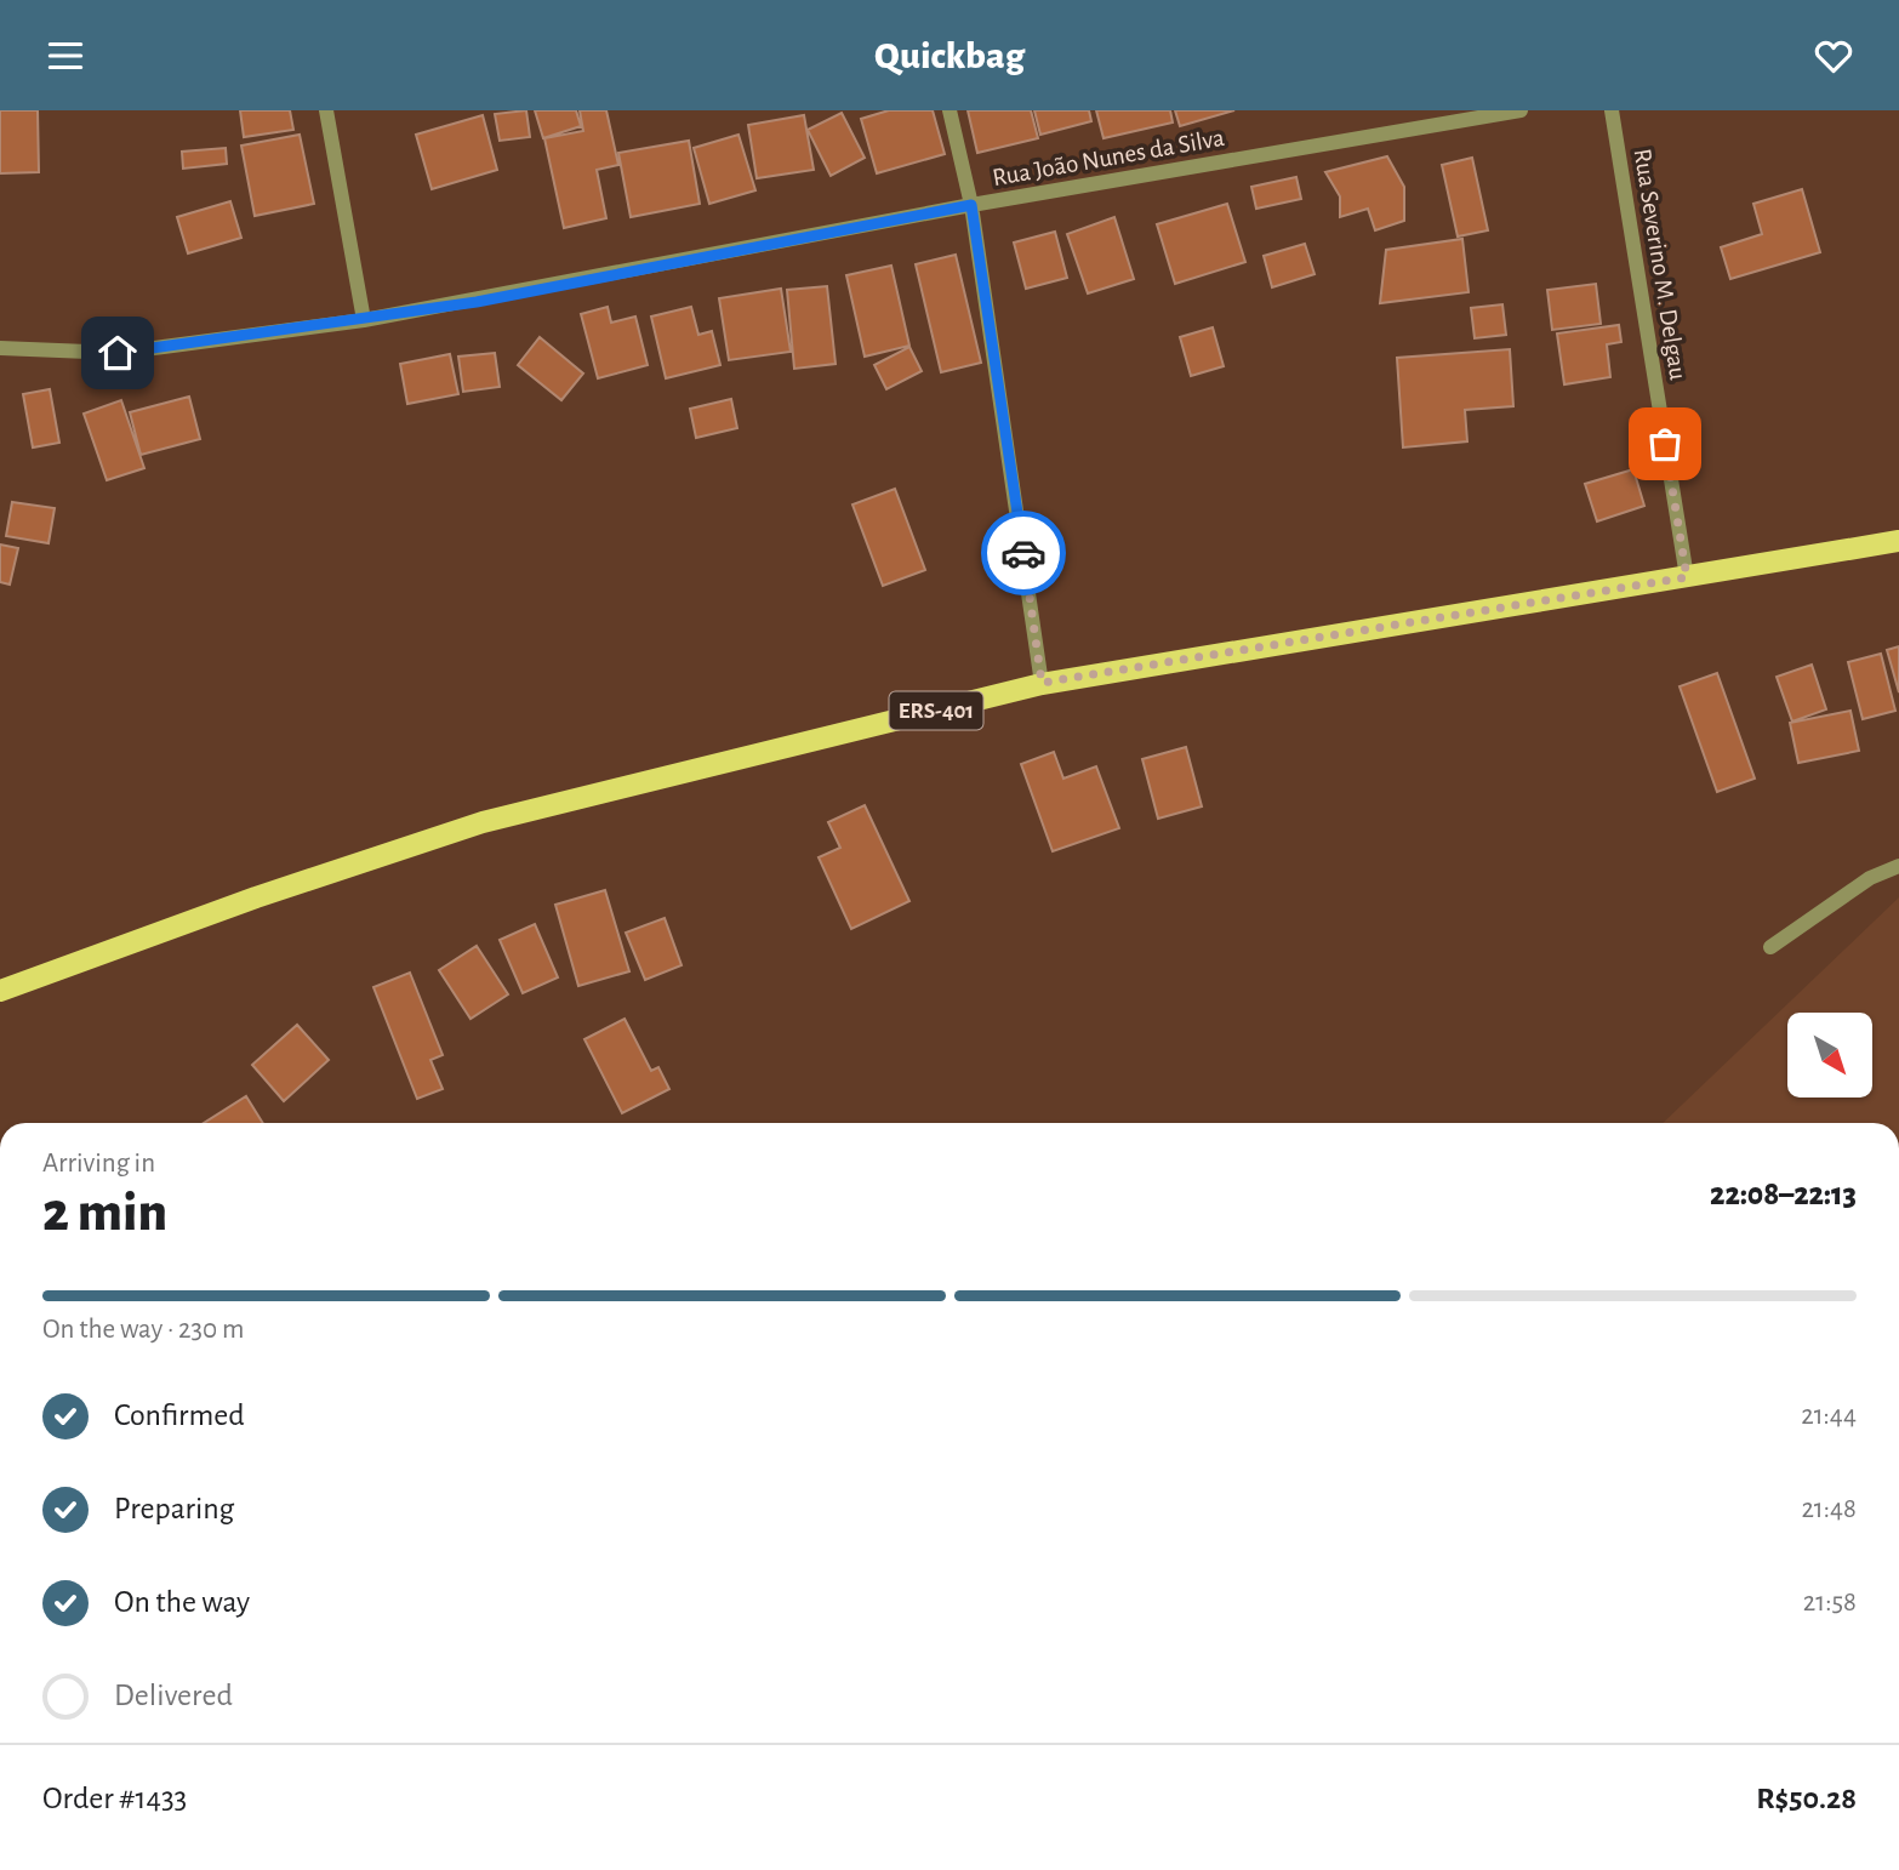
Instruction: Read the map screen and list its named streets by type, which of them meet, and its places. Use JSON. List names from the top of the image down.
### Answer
{
  "streets": {
    "main road": ["ERS-401"],
    "street": ["Rua João Nunes da Silva", "Rua Severino M. Delgau"]
  },
  "crossings": [
    ["Rua Severino M. Delgau", "ERS-401"]
  ],
  "north": "bottom right",
  "page": {
    "header": "Quickbag",
    "heading": ["2 min", "Arriving in", "22:08–22:13"],
    "panel": ["Order #1433", "R$50.28"],
    "bar": "On the way · 230 m",
    "list": [
      ["Confirmed", "21:44"],
      ["Preparing", "21:48"],
      ["On the way", "21:58"],
      "Delivered"
    ]
  }
}
